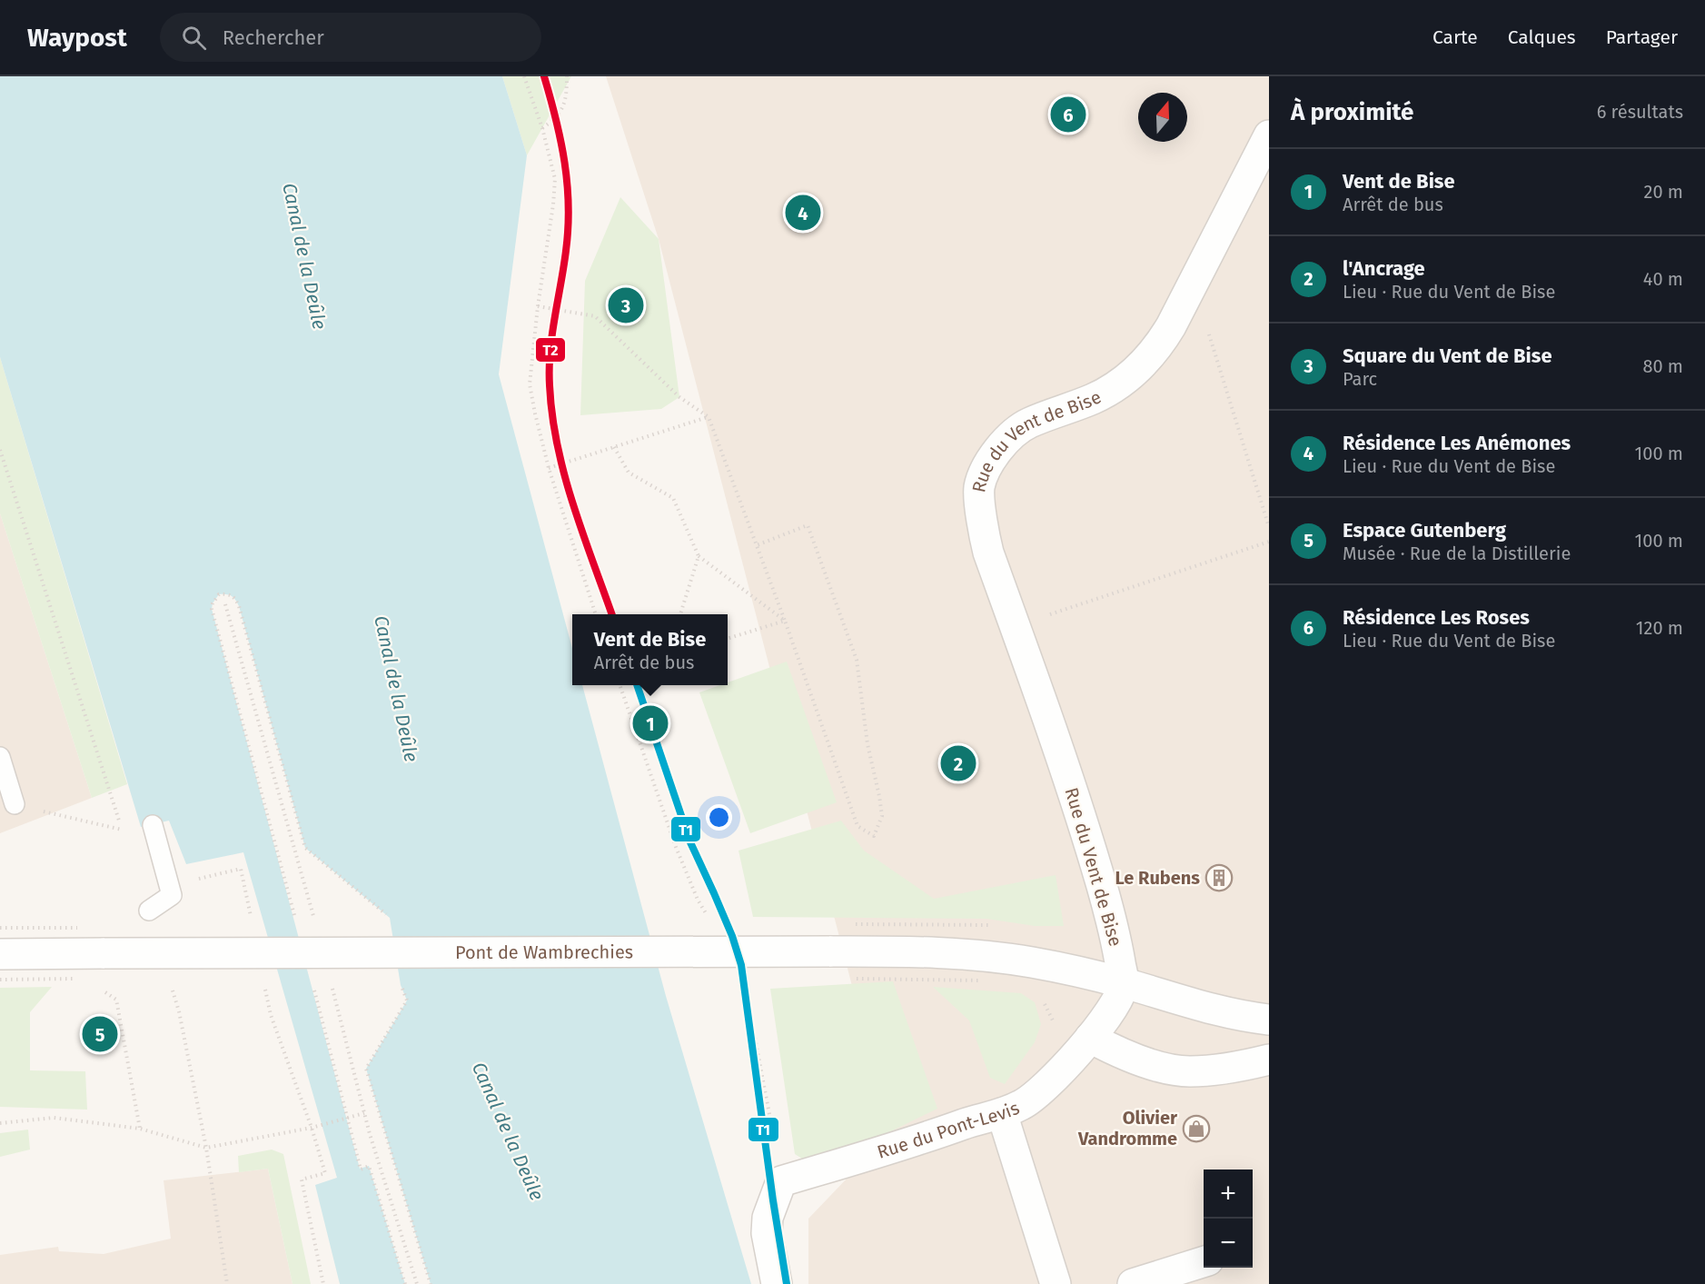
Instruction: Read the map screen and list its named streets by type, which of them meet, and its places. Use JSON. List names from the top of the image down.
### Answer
{
  "streets": {
    "street": ["Rue du Vent de Bise", "Pont de Wambrechies", "Rue du Pont-Levis"]
  },
  "crossings": [
    ["Rue du Vent de Bise", "Pont de Wambrechies"],
    ["Rue du Vent de Bise", "Rue du Pont-Levis"],
    ["Pont de Wambrechies", "Rue du Pont-Levis"]
  ],
  "water": ["Canal de la Deûle"],
  "places": {
    "building": ["Le Rubens"],
    "shop": ["Olivier Vandromme"]
  },
  "lines": ["transit line T2", "transit line T1"],
  "north": "top",
  "page": {
    "header": "Waypost",
    "search": "Rechercher",
    "nav": ["Carte", "Calques", "Partager"],
    "heading": ["À proximité", "6 résultats"],
    "pins": [
      "6",
      "4",
      "3",
      "1",
      "2",
      "5"
    ],
    "list": [
      {
        "mark": "1",
        "name": "Vent de Bise",
        "note": "Arrêt de bus",
        "value": "20 m"
      },
      {
        "mark": "2",
        "name": "l'Ancrage",
        "note": "Lieu · Rue du Vent de Bise",
        "value": "40 m"
      },
      {
        "mark": "3",
        "name": "Square du Vent de Bise",
        "note": "Parc",
        "value": "80 m"
      },
      {
        "mark": "4",
        "name": "Résidence Les Anémones",
        "note": "Lieu · Rue du Vent de Bise",
        "value": "100 m"
      },
      {
        "mark": "5",
        "name": "Espace Gutenberg",
        "note": "Musée · Rue de la Distillerie",
        "value": "100 m"
      },
      {
        "mark": "6",
        "name": "Résidence Les Roses",
        "note": "Lieu · Rue du Vent de Bise",
        "value": "120 m"
      }
    ],
    "popup": ["Vent de Bise", "Arrêt de bus"],
    "map_buttons": ["+", "−"]
  }
}
